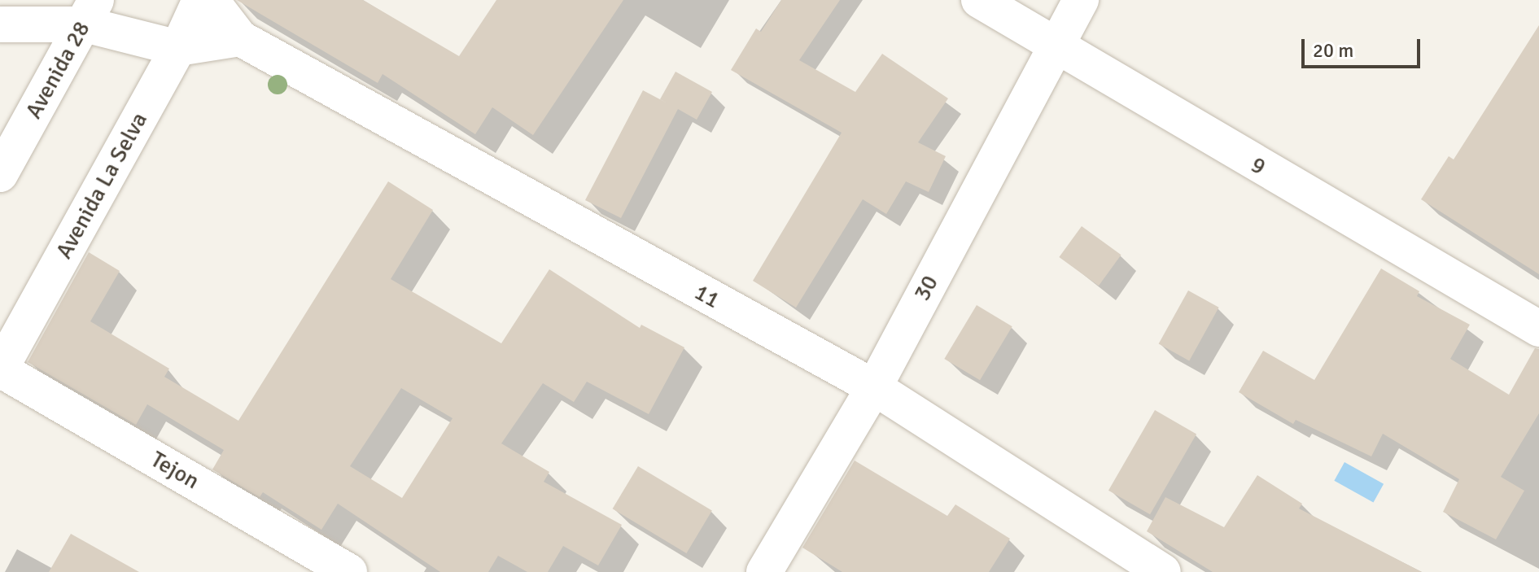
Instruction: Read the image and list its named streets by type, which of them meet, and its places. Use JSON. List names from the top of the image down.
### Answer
{
  "streets": {
    "street": [
      "Avenida 28",
      "9",
      "Avenida La Selva",
      "30",
      "11",
      "Tejon"
    ]
  },
  "crossings": [
    ["9", "30"],
    ["Avenida La Selva", "Tejon"],
    ["30", "11"]
  ],
  "scale_bar": "20 m"
}
